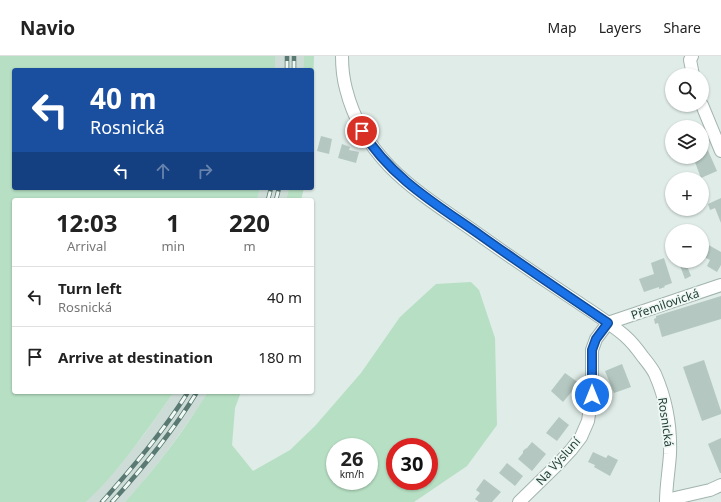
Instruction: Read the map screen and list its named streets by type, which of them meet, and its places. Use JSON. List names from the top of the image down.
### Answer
{
  "streets": {
    "street": ["Přemilovická", "Rosnická", "Na Výsluní"]
  },
  "crossings": [
    ["Přemilovická", "Rosnická"],
    ["Přemilovická", "Na Výsluní"],
    ["Rosnická", "Na Výsluní"]
  ],
  "page": {
    "header": "Navio",
    "nav": ["Map", "Layers", "Share"],
    "map_buttons": ["+", "−"],
    "turn": ["40 m", "Rosnická"],
    "eta": [
      "12:03",
      "Arrival",
      "1",
      "min",
      "220",
      "m"
    ],
    "list": [
      {
        "name": "Turn left",
        "note": "Rosnická",
        "value": "40 m"
      },
      {
        "name": "Arrive at destination",
        "value": "180 m"
      }
    ],
    "speed": "26 km/h",
    "limit": "30"
  }
}
